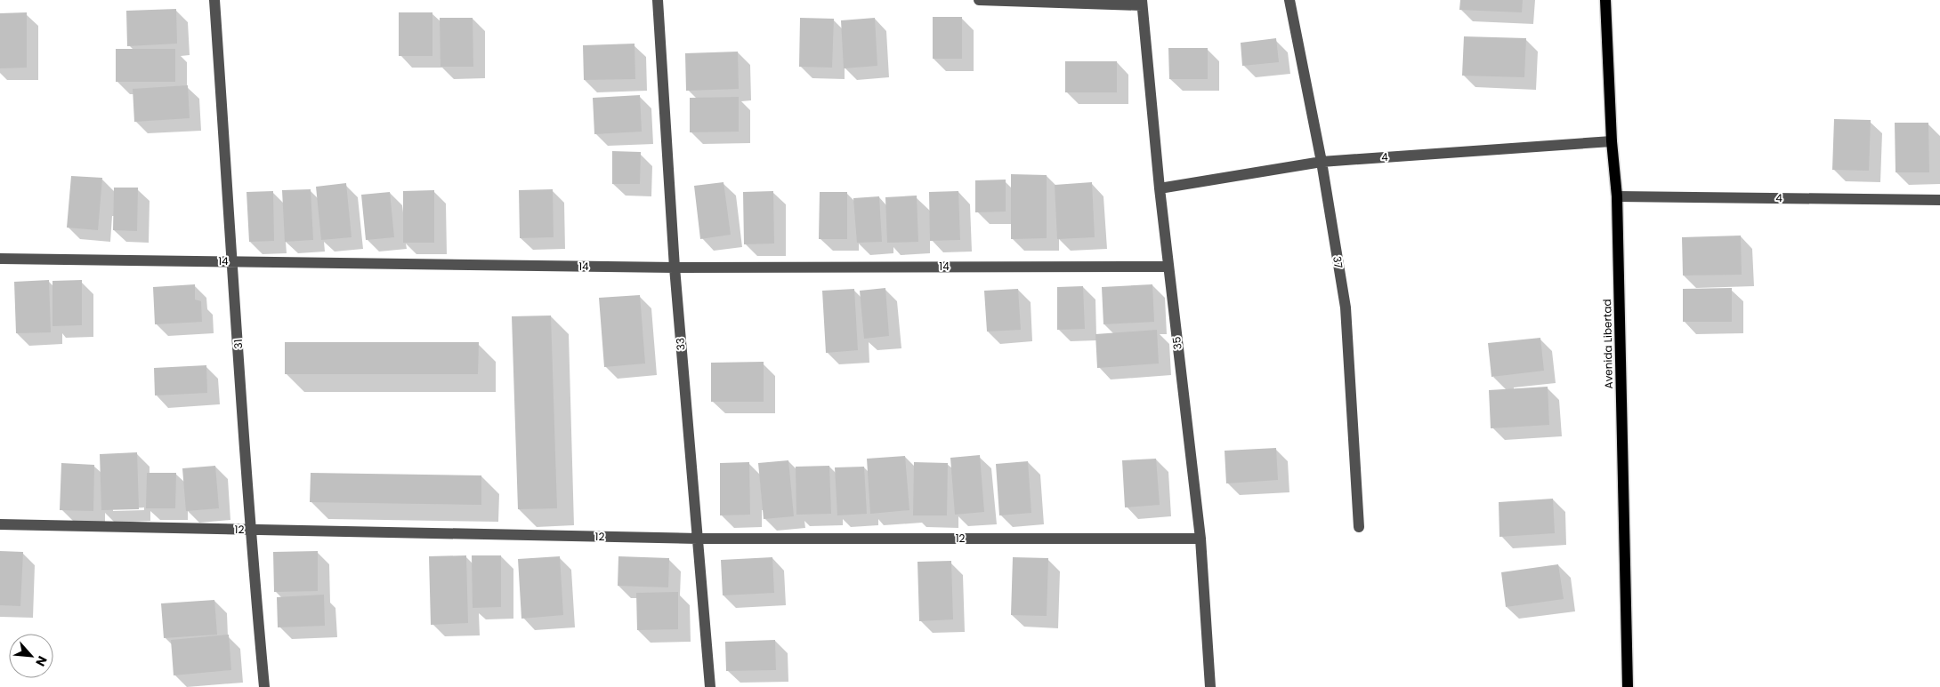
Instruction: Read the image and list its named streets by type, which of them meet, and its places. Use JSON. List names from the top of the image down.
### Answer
{
  "streets": {
    "main road": ["Avenida Libertad"],
    "street": [
      "4",
      "14",
      "37",
      "35",
      "31",
      "33",
      "12"
    ]
  },
  "crossings": [
    ["4", "37"],
    ["4", "35"],
    ["4", "Avenida Libertad"],
    ["14", "35"],
    ["14", "31"],
    ["14", "33"],
    ["35", "12"],
    ["31", "12"],
    ["33", "12"]
  ],
  "north": "bottom right"
}
